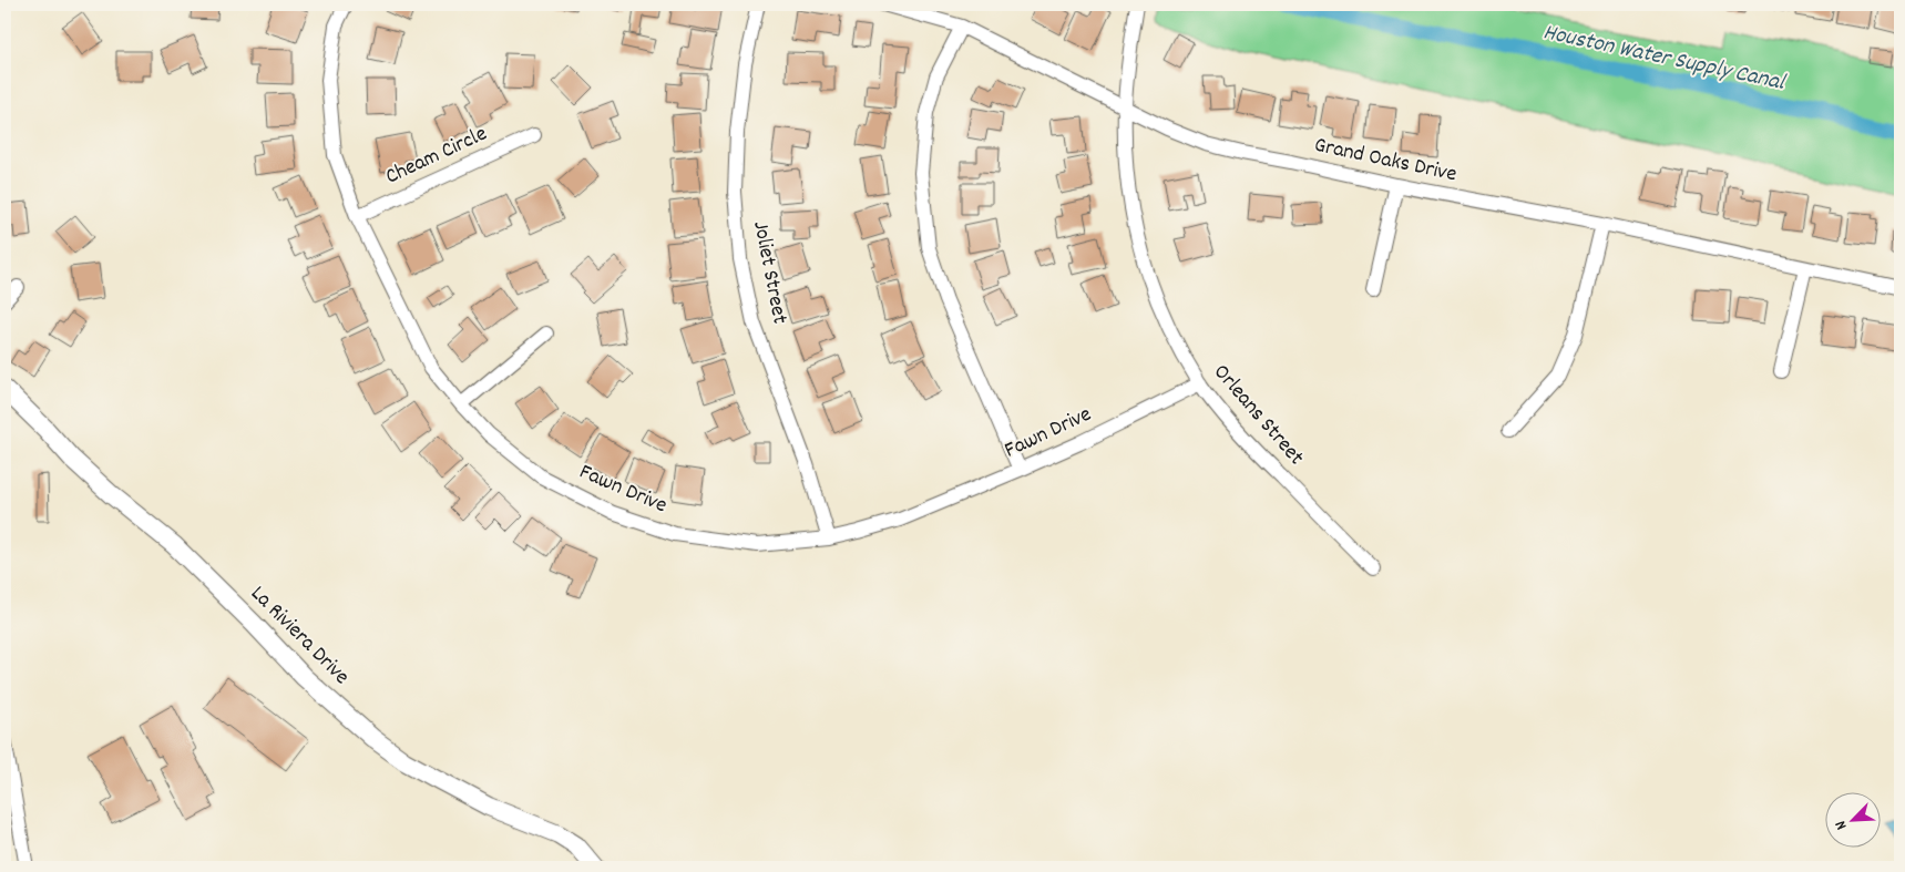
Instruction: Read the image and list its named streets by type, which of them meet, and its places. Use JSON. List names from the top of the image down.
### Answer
{
  "streets": {
    "street": [
      "Cheam Circle",
      "Grand Oaks Drive",
      "Joliet Street",
      "Orleans Street",
      "Fawn Drive",
      "La Riviera Drive"
    ]
  },
  "crossings": [
    ["Cheam Circle", "Fawn Drive"],
    ["Grand Oaks Drive", "Orleans Street"],
    ["Joliet Street", "Fawn Drive"],
    ["Orleans Street", "Fawn Drive"]
  ],
  "water": ["Houston Water Supply Canal"],
  "north": "bottom left"
}
